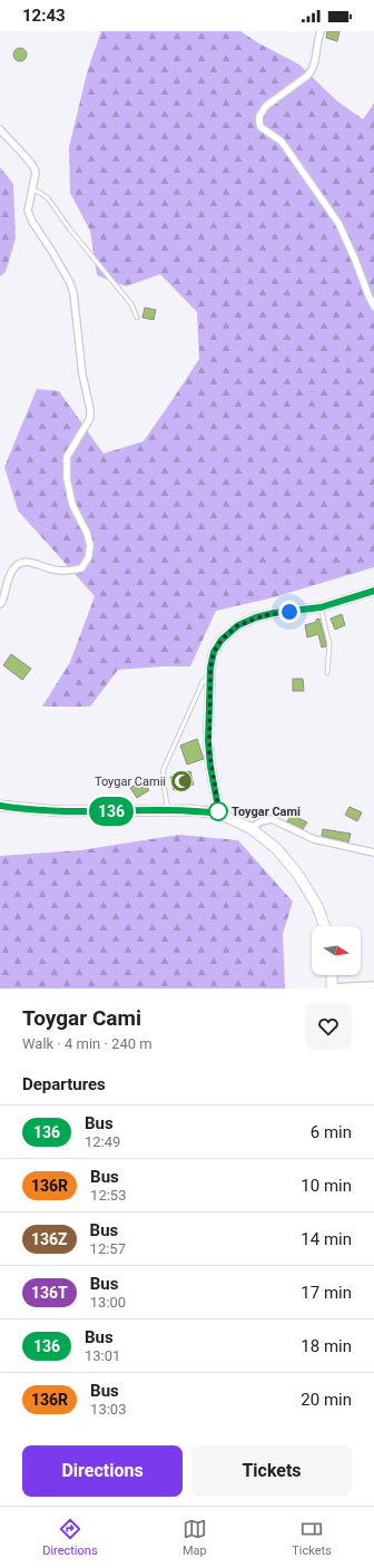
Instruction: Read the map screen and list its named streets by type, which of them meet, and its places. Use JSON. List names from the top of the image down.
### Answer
{
  "places": {
    "mosque": ["Toygar Camii"],
    "other": ["Toygar Cami"]
  },
  "lines": ["bus line 136"],
  "north": "right",
  "page": {
    "status": "12:43",
    "on_map": "136",
    "heading": [
      ["Toygar Cami", "Walk · 4 min · 240 m"],
      "Departures"
    ],
    "list": [
      {
        "mark": "136",
        "name": "Bus",
        "note": "12:49",
        "value": "6 min"
      },
      {
        "mark": "136R",
        "name": "Bus",
        "note": "12:53",
        "value": "10 min"
      },
      {
        "mark": "136Z",
        "name": "Bus",
        "note": "12:57",
        "value": "14 min"
      },
      {
        "mark": "136T",
        "name": "Bus",
        "note": "13:00",
        "value": "17 min"
      },
      {
        "mark": "136",
        "name": "Bus",
        "note": "13:01",
        "value": "18 min"
      },
      {
        "mark": "136R",
        "name": "Bus",
        "note": "13:03",
        "value": "20 min"
      }
    ],
    "buttons": ["Directions", "Tickets"],
    "tabs": ["Directions", "Map", "Tickets"]
  }
}
